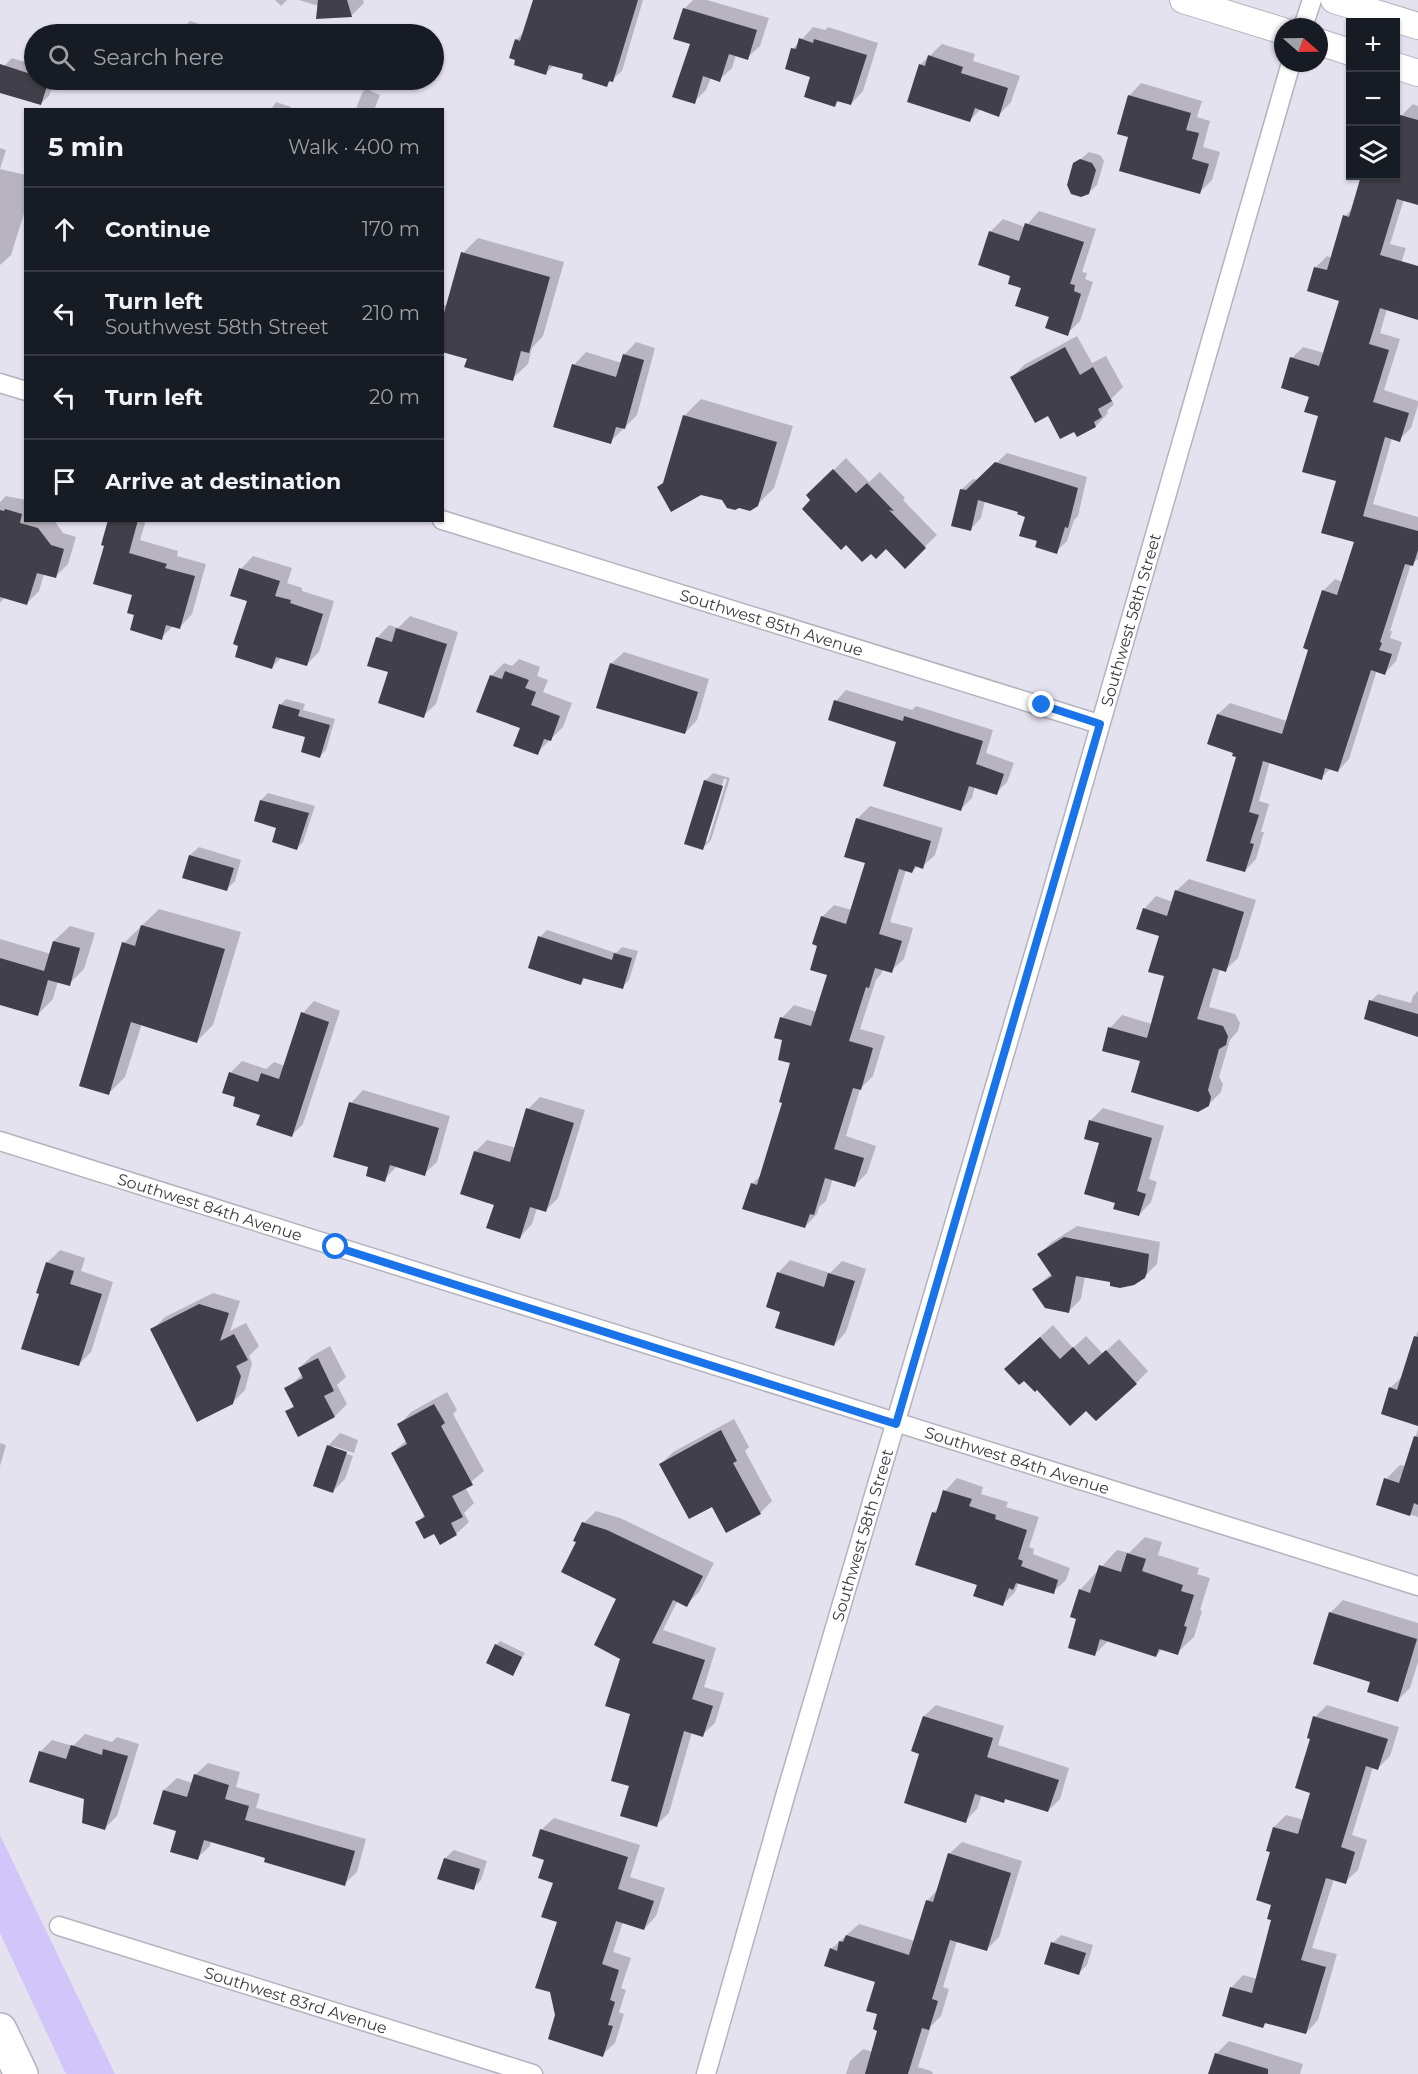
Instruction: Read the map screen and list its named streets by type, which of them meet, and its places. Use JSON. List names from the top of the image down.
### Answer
{
  "streets": {
    "street": [
      "Southwest 58th Street",
      "Southwest 85th Avenue",
      "Southwest 84th Avenue",
      "Southwest 83rd Avenue"
    ]
  },
  "crossings": [
    ["Southwest 58th Street", "Southwest 85th Avenue"],
    ["Southwest 58th Street", "Southwest 84th Avenue"]
  ],
  "north": "right",
  "page": {
    "map_buttons": ["+", "−"],
    "search": "Search here",
    "heading": ["5 min", "Walk · 400 m"],
    "list": [
      ["Continue", "170 m"],
      ["Turn left", "Southwest 58th Street", "210 m"],
      ["Turn left", "20 m"],
      "Arrive at destination"
    ]
  }
}
